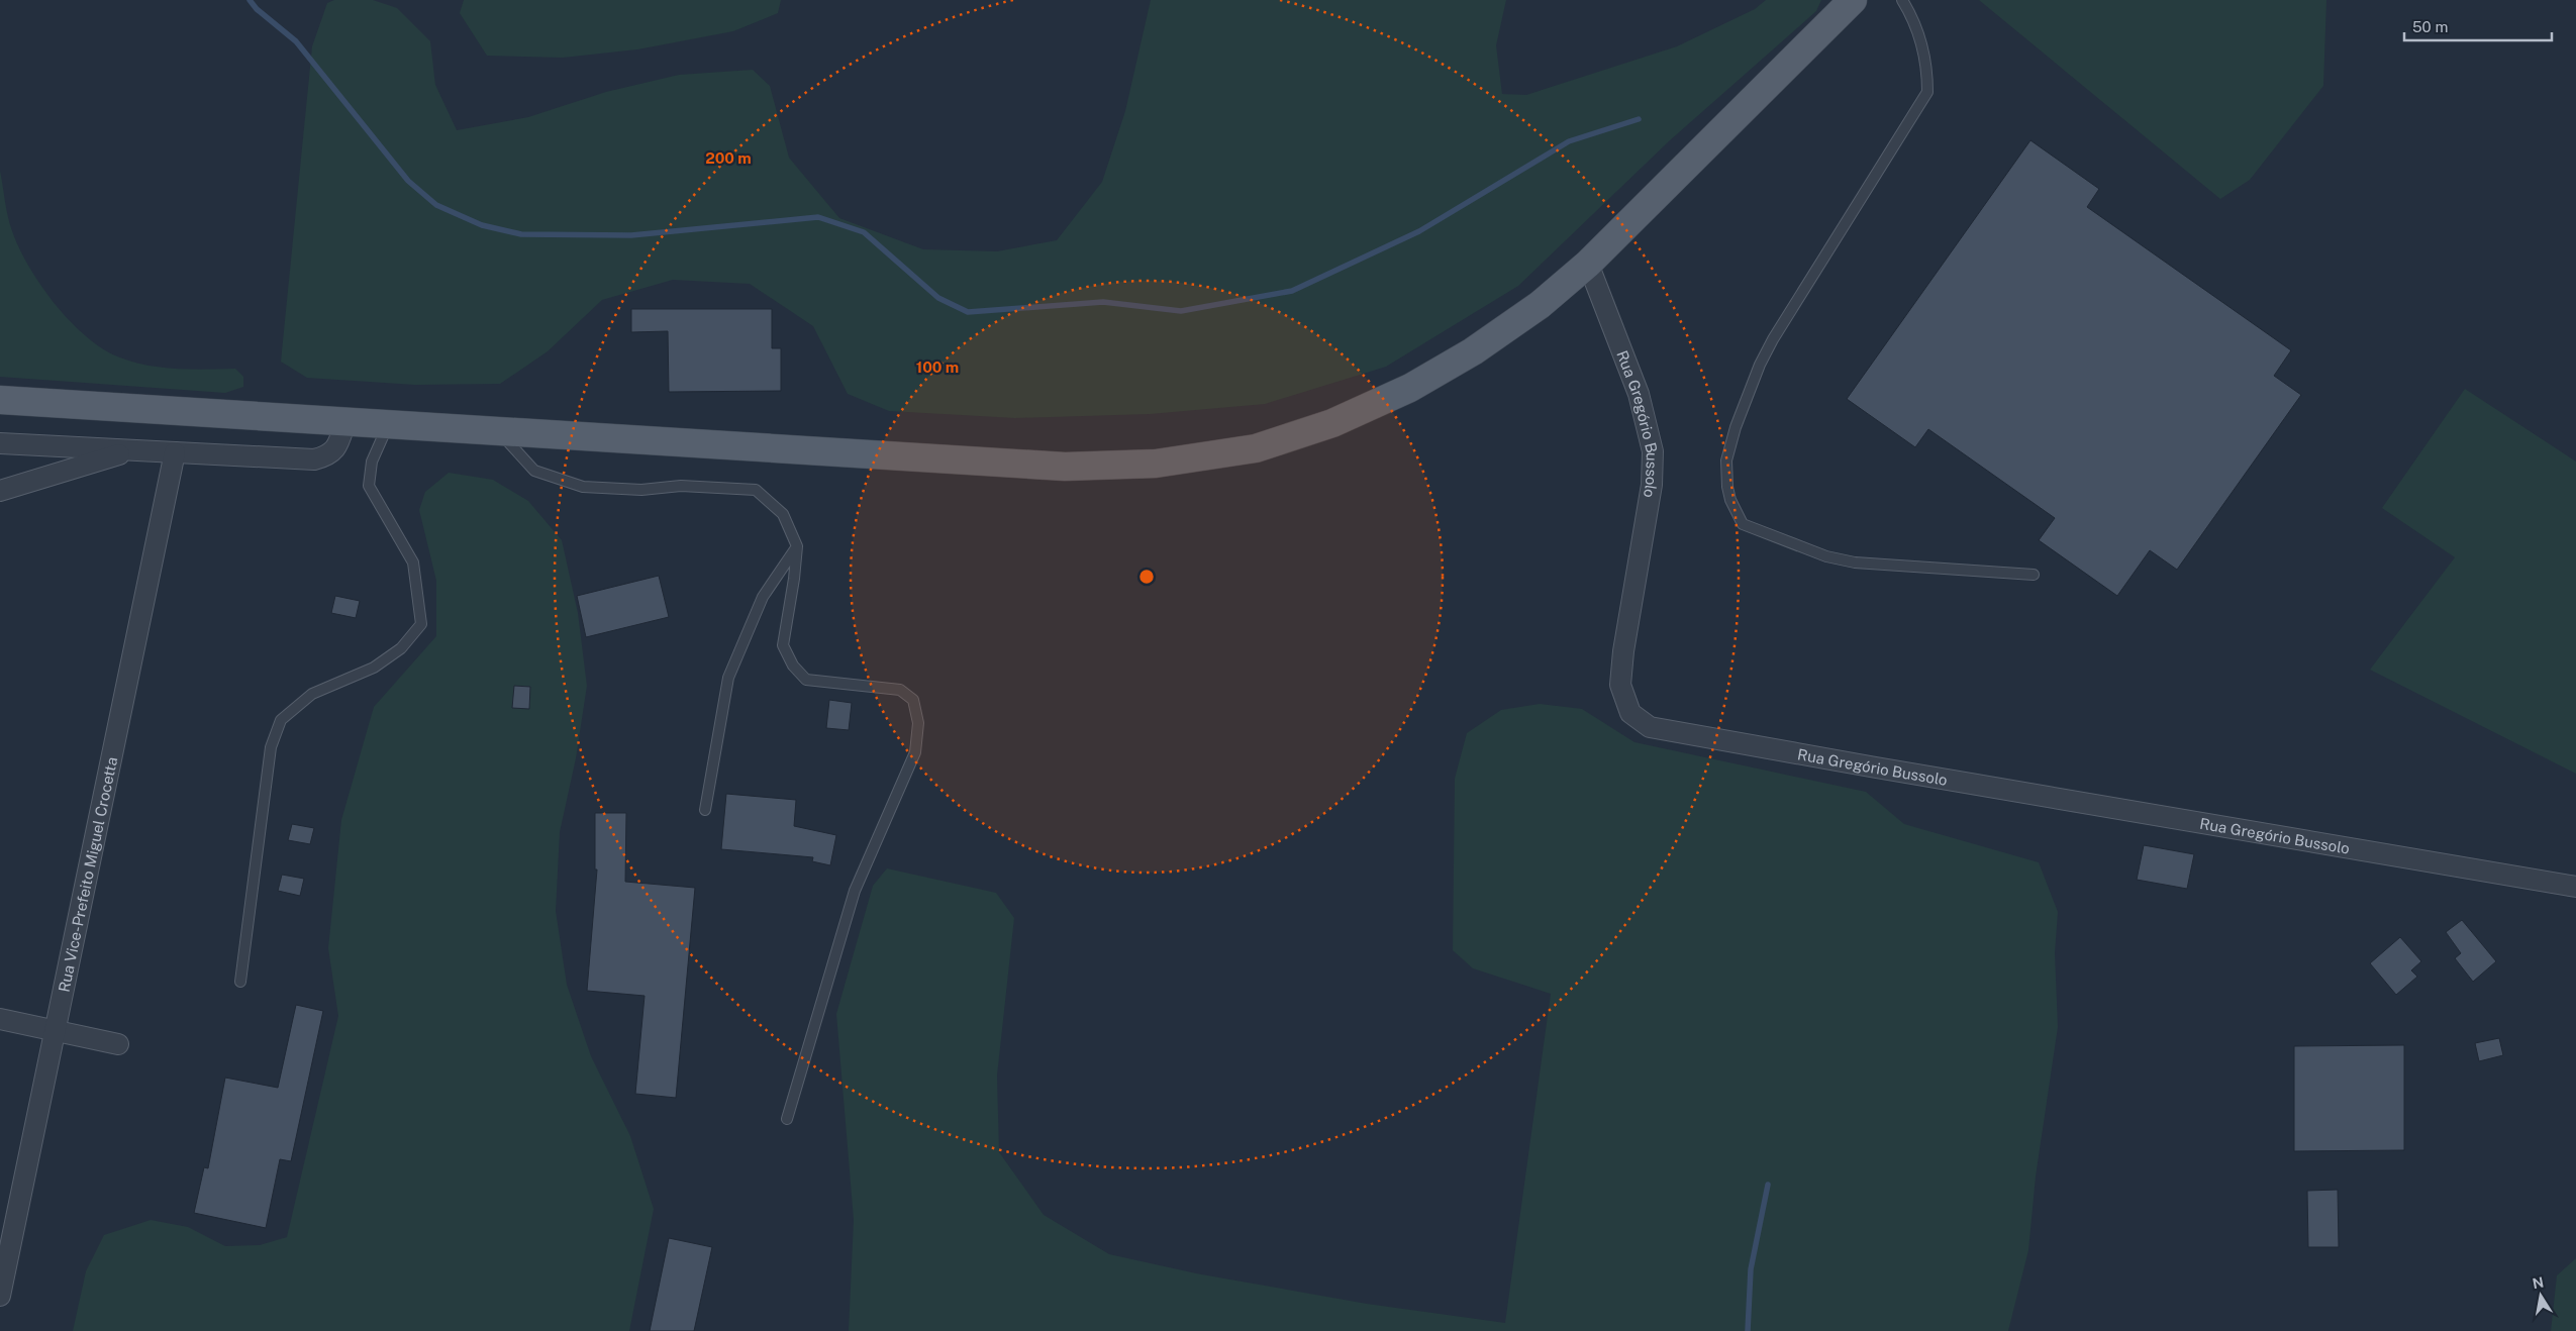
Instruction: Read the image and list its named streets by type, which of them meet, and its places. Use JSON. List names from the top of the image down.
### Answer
{
  "streets": {
    "street": ["Rua Gregório Bussolo", "Rua Vice-Prefeito Miguel Crocetta"]
  },
  "scale_bar": "50 m",
  "north": "top",
  "rings": ["200 m", "100 m"]
}
